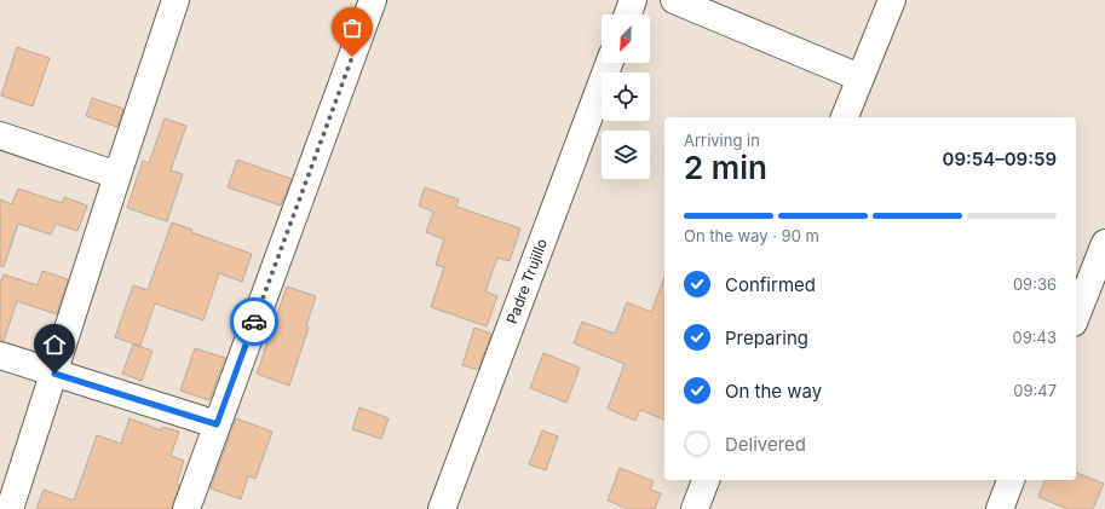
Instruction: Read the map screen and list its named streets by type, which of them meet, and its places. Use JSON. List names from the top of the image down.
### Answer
{
  "streets": {
    "street": ["Padre Trujillo"]
  },
  "north": "bottom left",
  "page": {
    "heading": ["2 min", "Arriving in", "09:54–09:59"],
    "bar": "On the way · 90 m",
    "list": [
      ["Confirmed", "09:36"],
      ["Preparing", "09:43"],
      ["On the way", "09:47"],
      "Delivered"
    ]
  }
}
